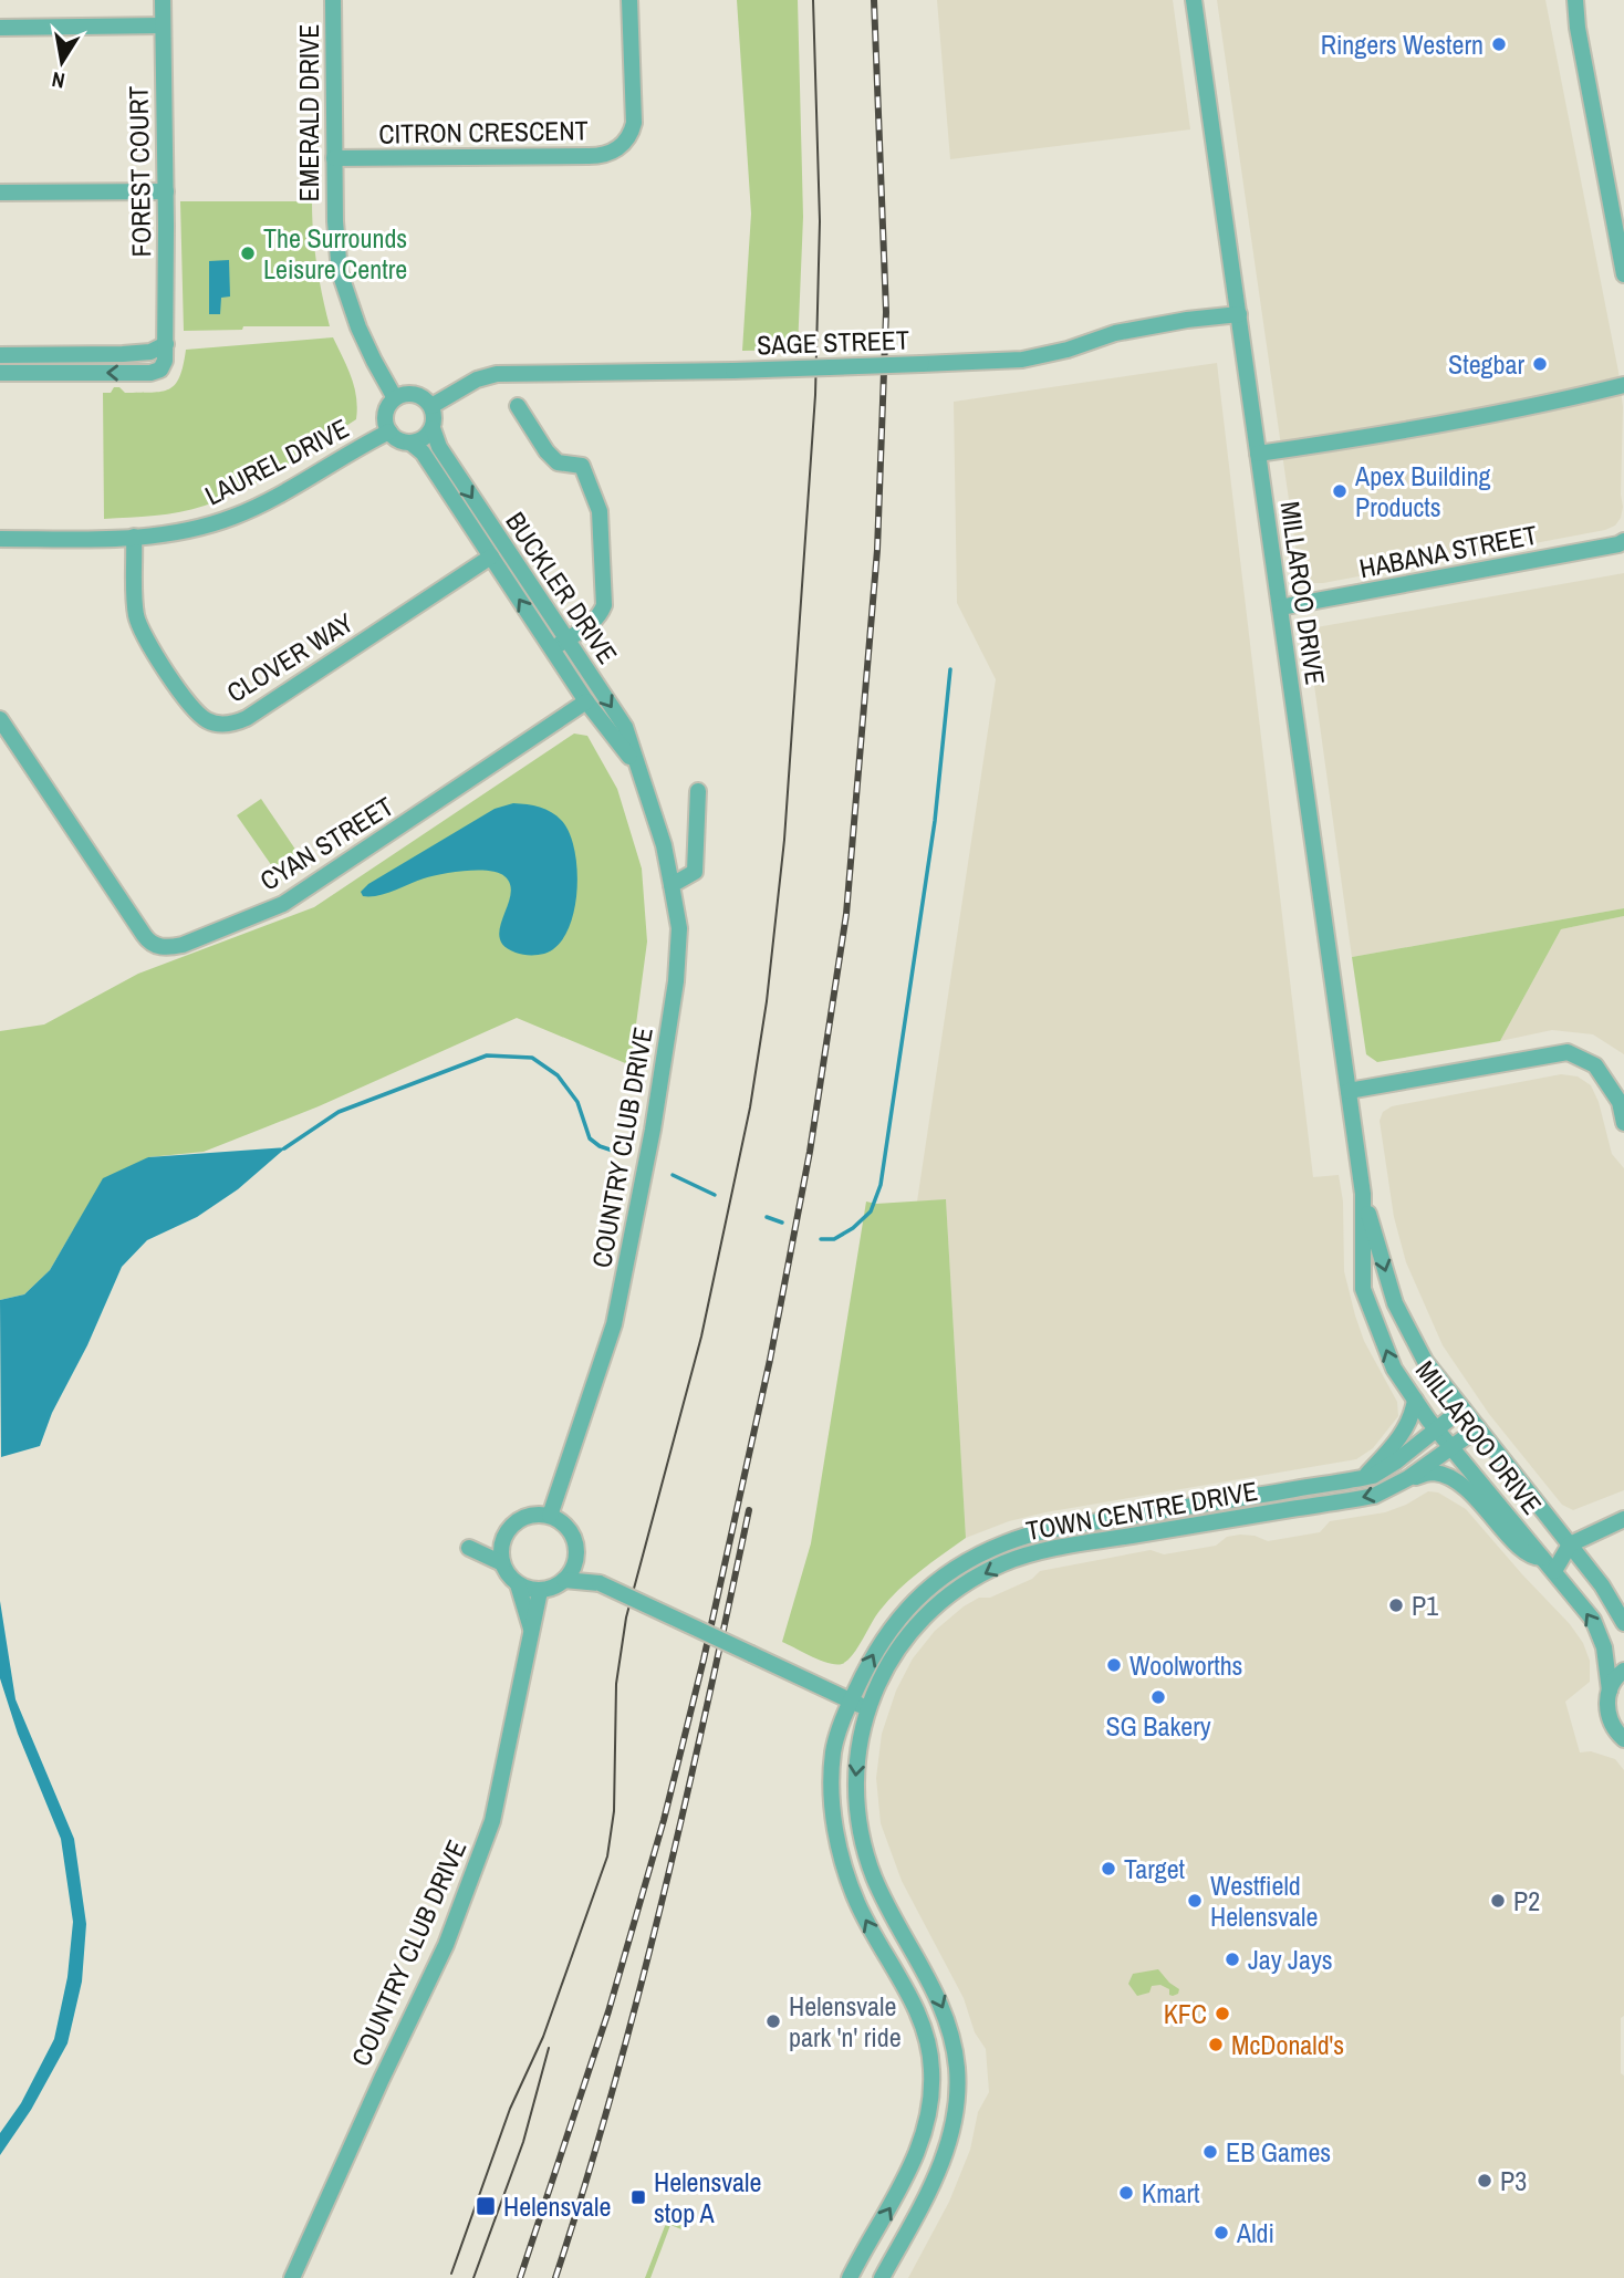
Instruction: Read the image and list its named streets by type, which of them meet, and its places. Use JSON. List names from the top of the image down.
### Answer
{
  "streets": {
    "street": [
      "EMERALD DRIVE",
      "CITRON CRESCENT",
      "FOREST COURT",
      "SAGE STREET",
      "LAUREL DRIVE",
      "HABANA STREET",
      "BUCKLER DRIVE",
      "MILLAROO DRIVE",
      "CLOVER WAY",
      "CYAN STREET",
      "COUNTRY CLUB DRIVE",
      "TOWN CENTRE DRIVE"
    ]
  },
  "crossings": [
    ["EMERALD DRIVE", "CITRON CRESCENT"],
    ["EMERALD DRIVE", "SAGE STREET"],
    ["EMERALD DRIVE", "LAUREL DRIVE"],
    ["EMERALD DRIVE", "BUCKLER DRIVE"],
    ["SAGE STREET", "LAUREL DRIVE"],
    ["SAGE STREET", "BUCKLER DRIVE"],
    ["SAGE STREET", "MILLAROO DRIVE"],
    ["LAUREL DRIVE", "BUCKLER DRIVE"],
    ["LAUREL DRIVE", "CLOVER WAY"],
    ["HABANA STREET", "MILLAROO DRIVE"],
    ["BUCKLER DRIVE", "CLOVER WAY"],
    ["BUCKLER DRIVE", "CYAN STREET"],
    ["BUCKLER DRIVE", "COUNTRY CLUB DRIVE"],
    ["MILLAROO DRIVE", "TOWN CENTRE DRIVE"]
  ],
  "places": {
    "other": [
      "Ringers Western",
      "The Surrounds Leisure Centre",
      "Stegbar",
      "Apex Building Products",
      "P1",
      "Woolworths",
      "SG Bakery",
      "Target",
      "Westfield Helensvale",
      "P2",
      "Jay Jays",
      "KFC",
      "Helensvale park 'n' ride",
      "McDonald's",
      "EB Games",
      "P3",
      "Kmart",
      "Aldi"
    ],
    "transit": ["Helensvale stop A", "Helensvale"]
  },
  "north": "bottom"
}
